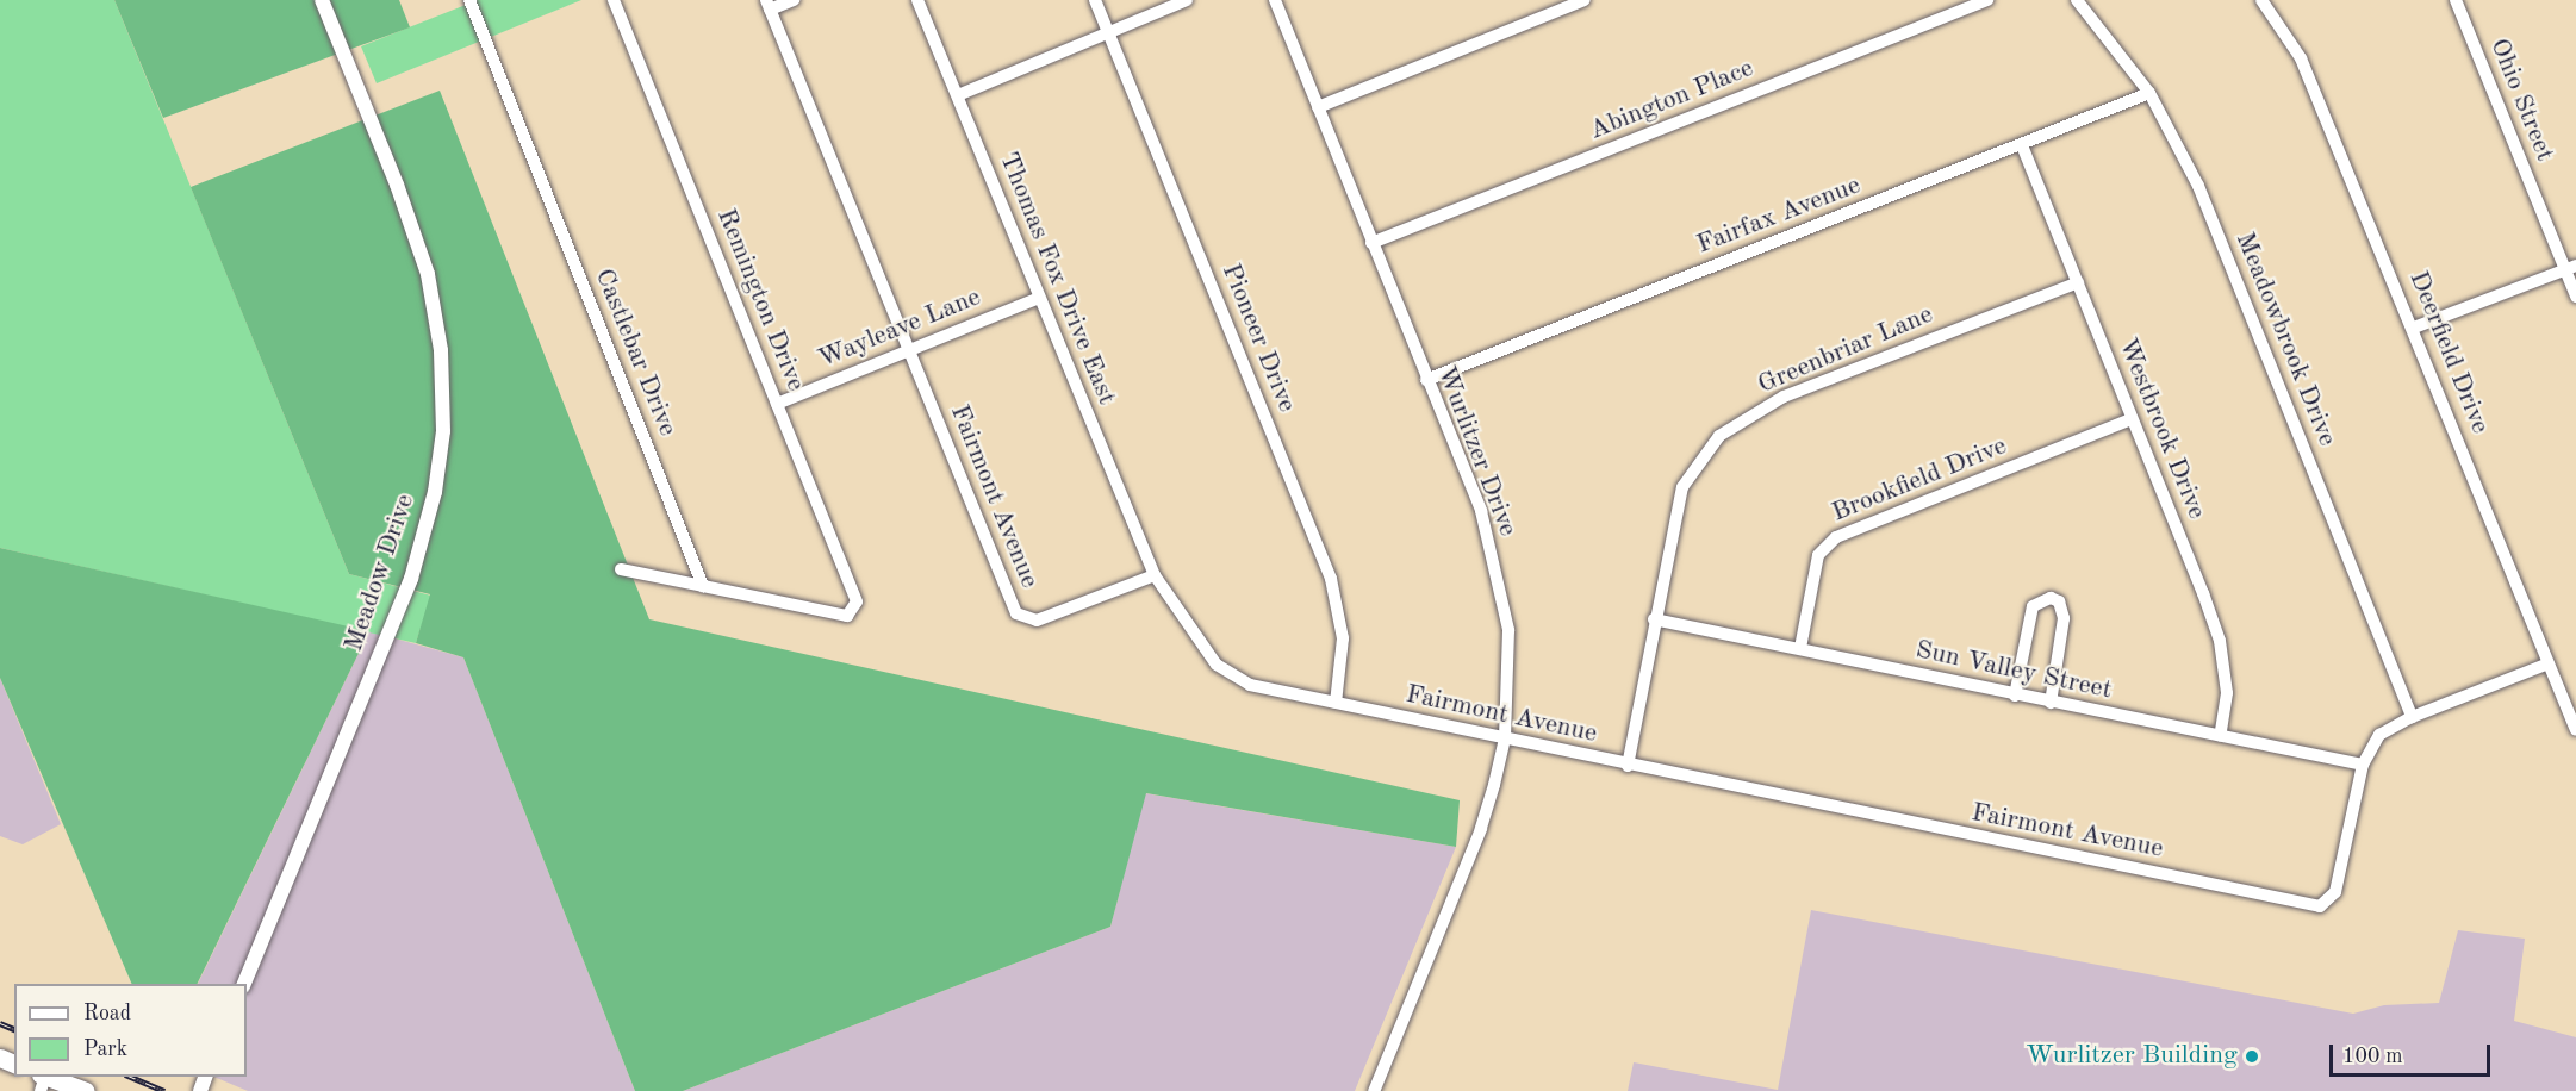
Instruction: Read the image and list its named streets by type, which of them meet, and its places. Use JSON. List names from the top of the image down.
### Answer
{
  "streets": {
    "street": [
      "Abington Place",
      "Ohio Street",
      "Fairfax Avenue",
      "Thomas Fox Drive East",
      "Remington Drive",
      "Wayleave Lane",
      "Pioneer Drive",
      "Meadowbrook Drive",
      "Greenbriar Lane",
      "Castlebar Drive",
      "Deerfield Drive",
      "Westbrook Drive",
      "Wurlitzer Drive",
      "Brookfield Drive",
      "Fairmont Avenue",
      "Meadow Drive",
      "Sun Valley Street"
    ]
  },
  "crossings": [
    ["Abington Place", "Wurlitzer Drive"],
    ["Fairfax Avenue", "Meadowbrook Drive"],
    ["Fairfax Avenue", "Westbrook Drive"],
    ["Fairfax Avenue", "Wurlitzer Drive"],
    ["Thomas Fox Drive East", "Wayleave Lane"],
    ["Thomas Fox Drive East", "Fairmont Avenue"],
    ["Remington Drive", "Wayleave Lane"],
    ["Remington Drive", "Castlebar Drive"],
    ["Wayleave Lane", "Fairmont Avenue"],
    ["Pioneer Drive", "Fairmont Avenue"],
    ["Meadowbrook Drive", "Fairmont Avenue"],
    ["Greenbriar Lane", "Westbrook Drive"],
    ["Greenbriar Lane", "Fairmont Avenue"],
    ["Greenbriar Lane", "Sun Valley Street"],
    ["Deerfield Drive", "Fairmont Avenue"],
    ["Westbrook Drive", "Brookfield Drive"],
    ["Westbrook Drive", "Sun Valley Street"],
    ["Wurlitzer Drive", "Fairmont Avenue"],
    ["Brookfield Drive", "Sun Valley Street"],
    ["Fairmont Avenue", "Sun Valley Street"]
  ],
  "places": ["Wurlitzer Building"],
  "legend": ["Road", "Park"],
  "scale_bar": "100 m"
}
